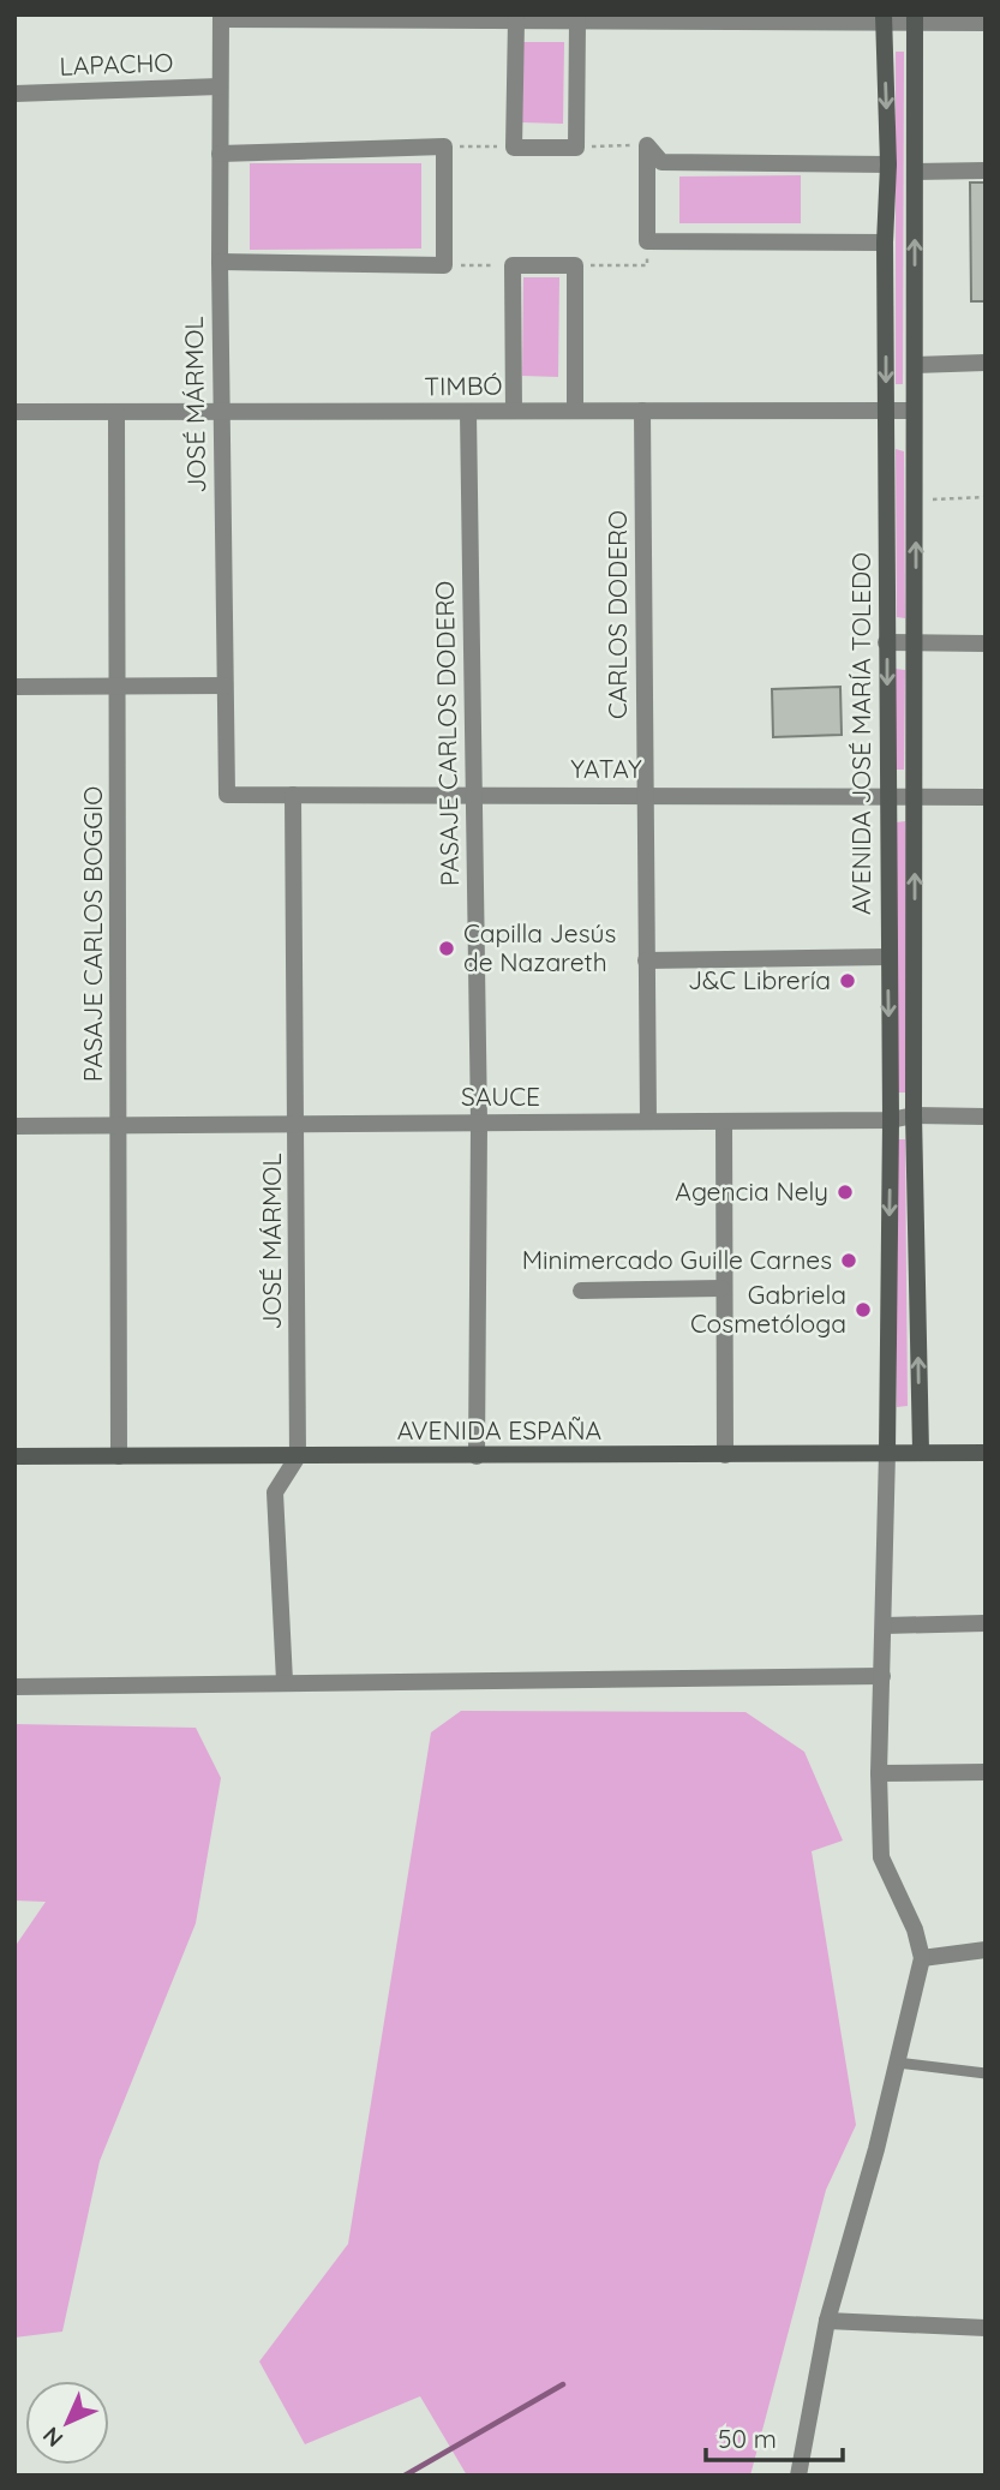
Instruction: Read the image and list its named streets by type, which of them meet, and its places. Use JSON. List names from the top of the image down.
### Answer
{
  "streets": {
    "main road": ["AVENIDA JOSÉ MARÍA TOLEDO", "AVENIDA ESPAÑA"],
    "street": [
      "LAPACHO",
      "TIMBÓ",
      "JOSÉ MÁRMOL",
      "CARLOS DODERO",
      "PASAJE CARLOS DODERO",
      "YATAY",
      "PASAJE CARLOS BOGGIO",
      "SAUCE"
    ]
  },
  "crossings": [
    ["LAPACHO", "JOSÉ MÁRMOL"],
    ["TIMBÓ", "JOSÉ MÁRMOL"],
    ["TIMBÓ", "CARLOS DODERO"],
    ["TIMBÓ", "PASAJE CARLOS DODERO"],
    ["TIMBÓ", "AVENIDA JOSÉ MARÍA TOLEDO"],
    ["TIMBÓ", "PASAJE CARLOS BOGGIO"],
    ["JOSÉ MÁRMOL", "YATAY"],
    ["JOSÉ MÁRMOL", "SAUCE"],
    ["JOSÉ MÁRMOL", "AVENIDA ESPAÑA"],
    ["CARLOS DODERO", "YATAY"],
    ["CARLOS DODERO", "SAUCE"],
    ["PASAJE CARLOS DODERO", "YATAY"],
    ["PASAJE CARLOS DODERO", "SAUCE"],
    ["PASAJE CARLOS DODERO", "AVENIDA ESPAÑA"],
    ["AVENIDA JOSÉ MARÍA TOLEDO", "YATAY"],
    ["AVENIDA JOSÉ MARÍA TOLEDO", "SAUCE"],
    ["AVENIDA JOSÉ MARÍA TOLEDO", "AVENIDA ESPAÑA"],
    ["PASAJE CARLOS BOGGIO", "SAUCE"],
    ["PASAJE CARLOS BOGGIO", "AVENIDA ESPAÑA"]
  ],
  "places": [
    "Capilla Jesús de Nazareth",
    "J&C Librería",
    "Agencia Nely",
    "Minimercado Guille Carnes",
    "Gabriela Cosmetóloga"
  ],
  "scale_bar": "50 m",
  "north": "bottom left"
}
